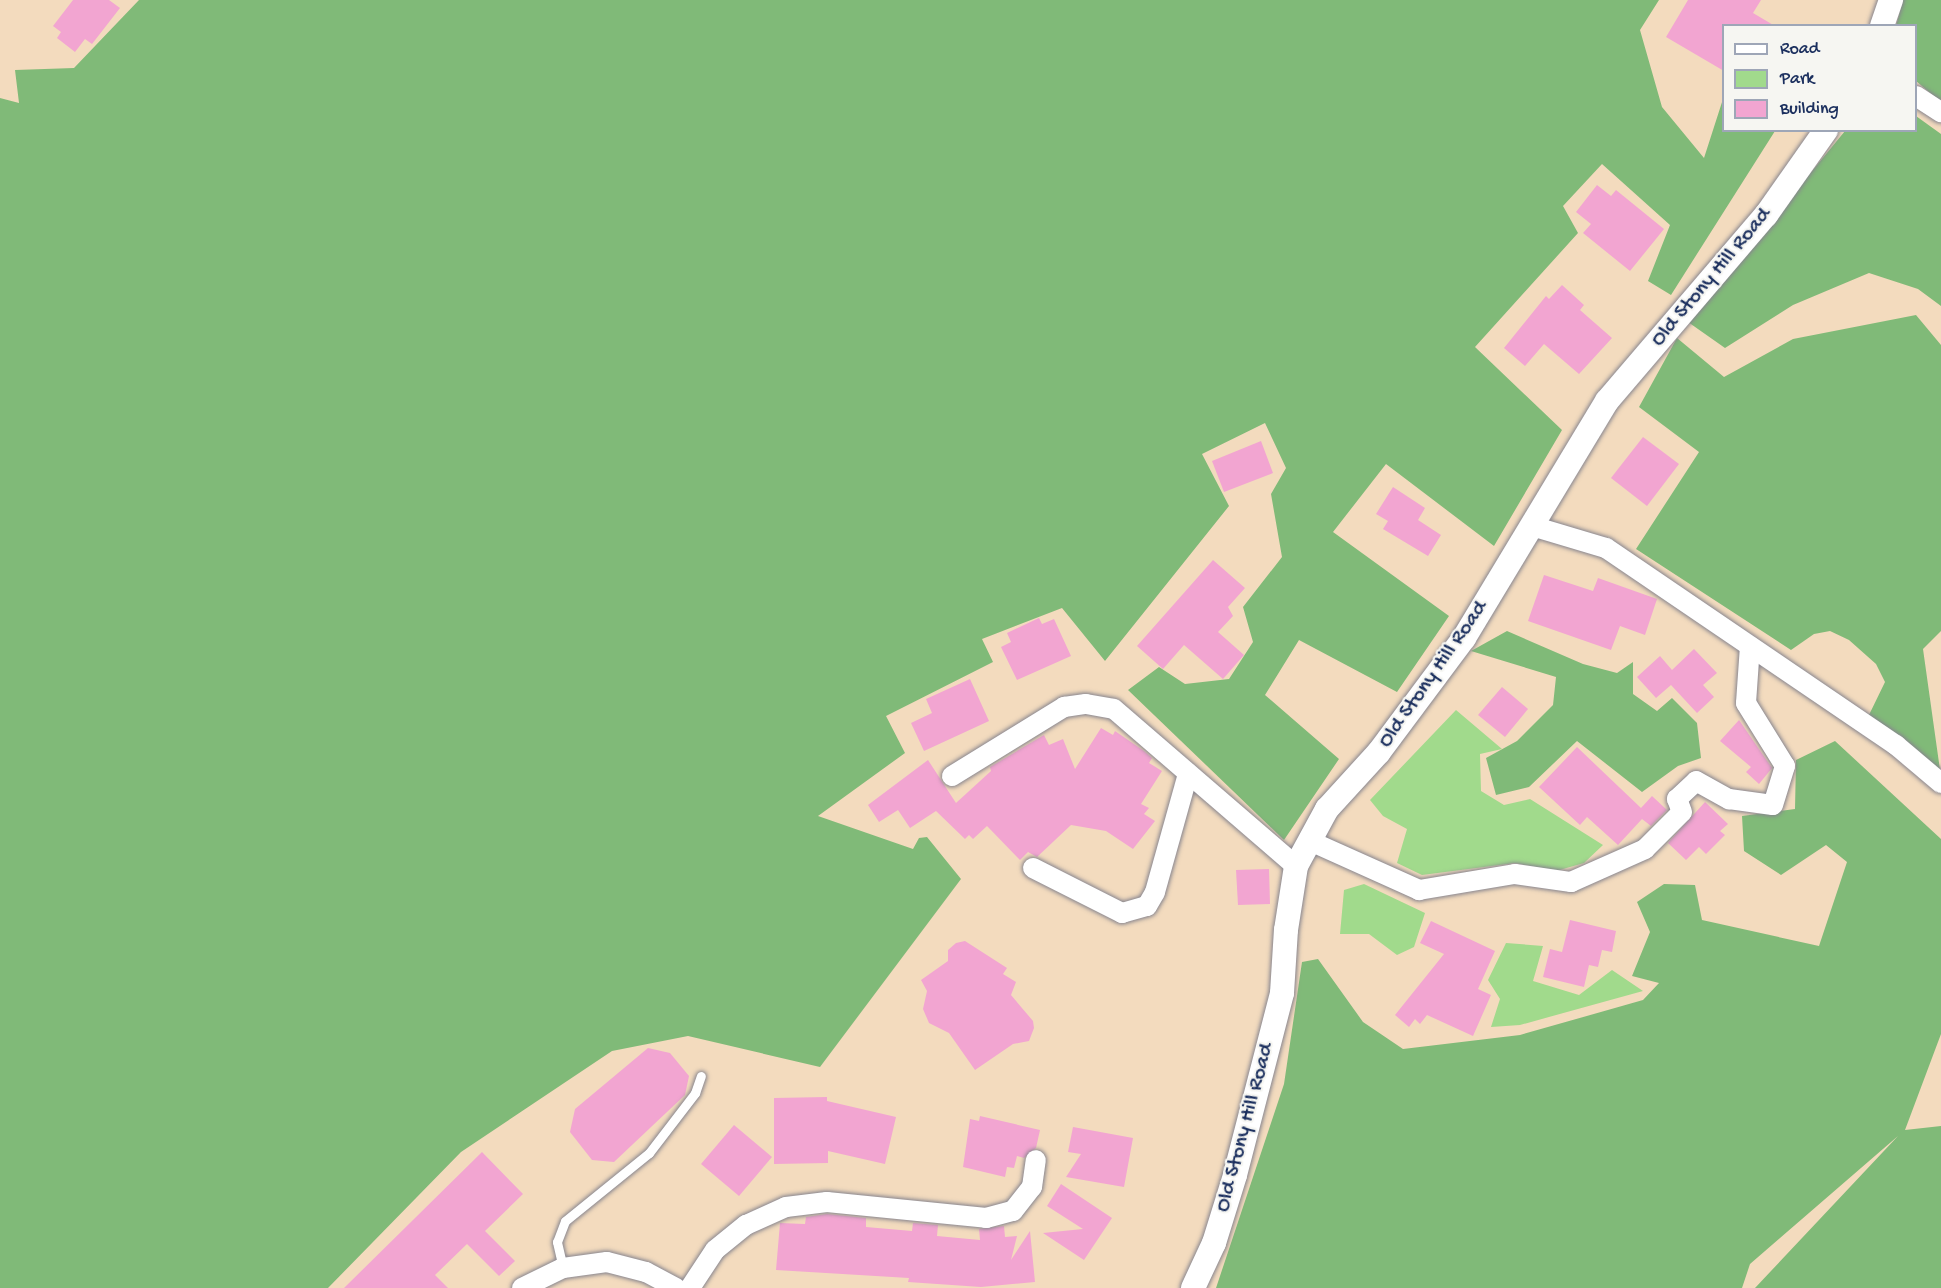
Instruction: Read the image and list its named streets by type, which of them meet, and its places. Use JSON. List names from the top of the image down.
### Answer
{
  "streets": {
    "street": ["Old Stony Hill Road"]
  },
  "legend": ["Road", "Park", "Building"]
}
